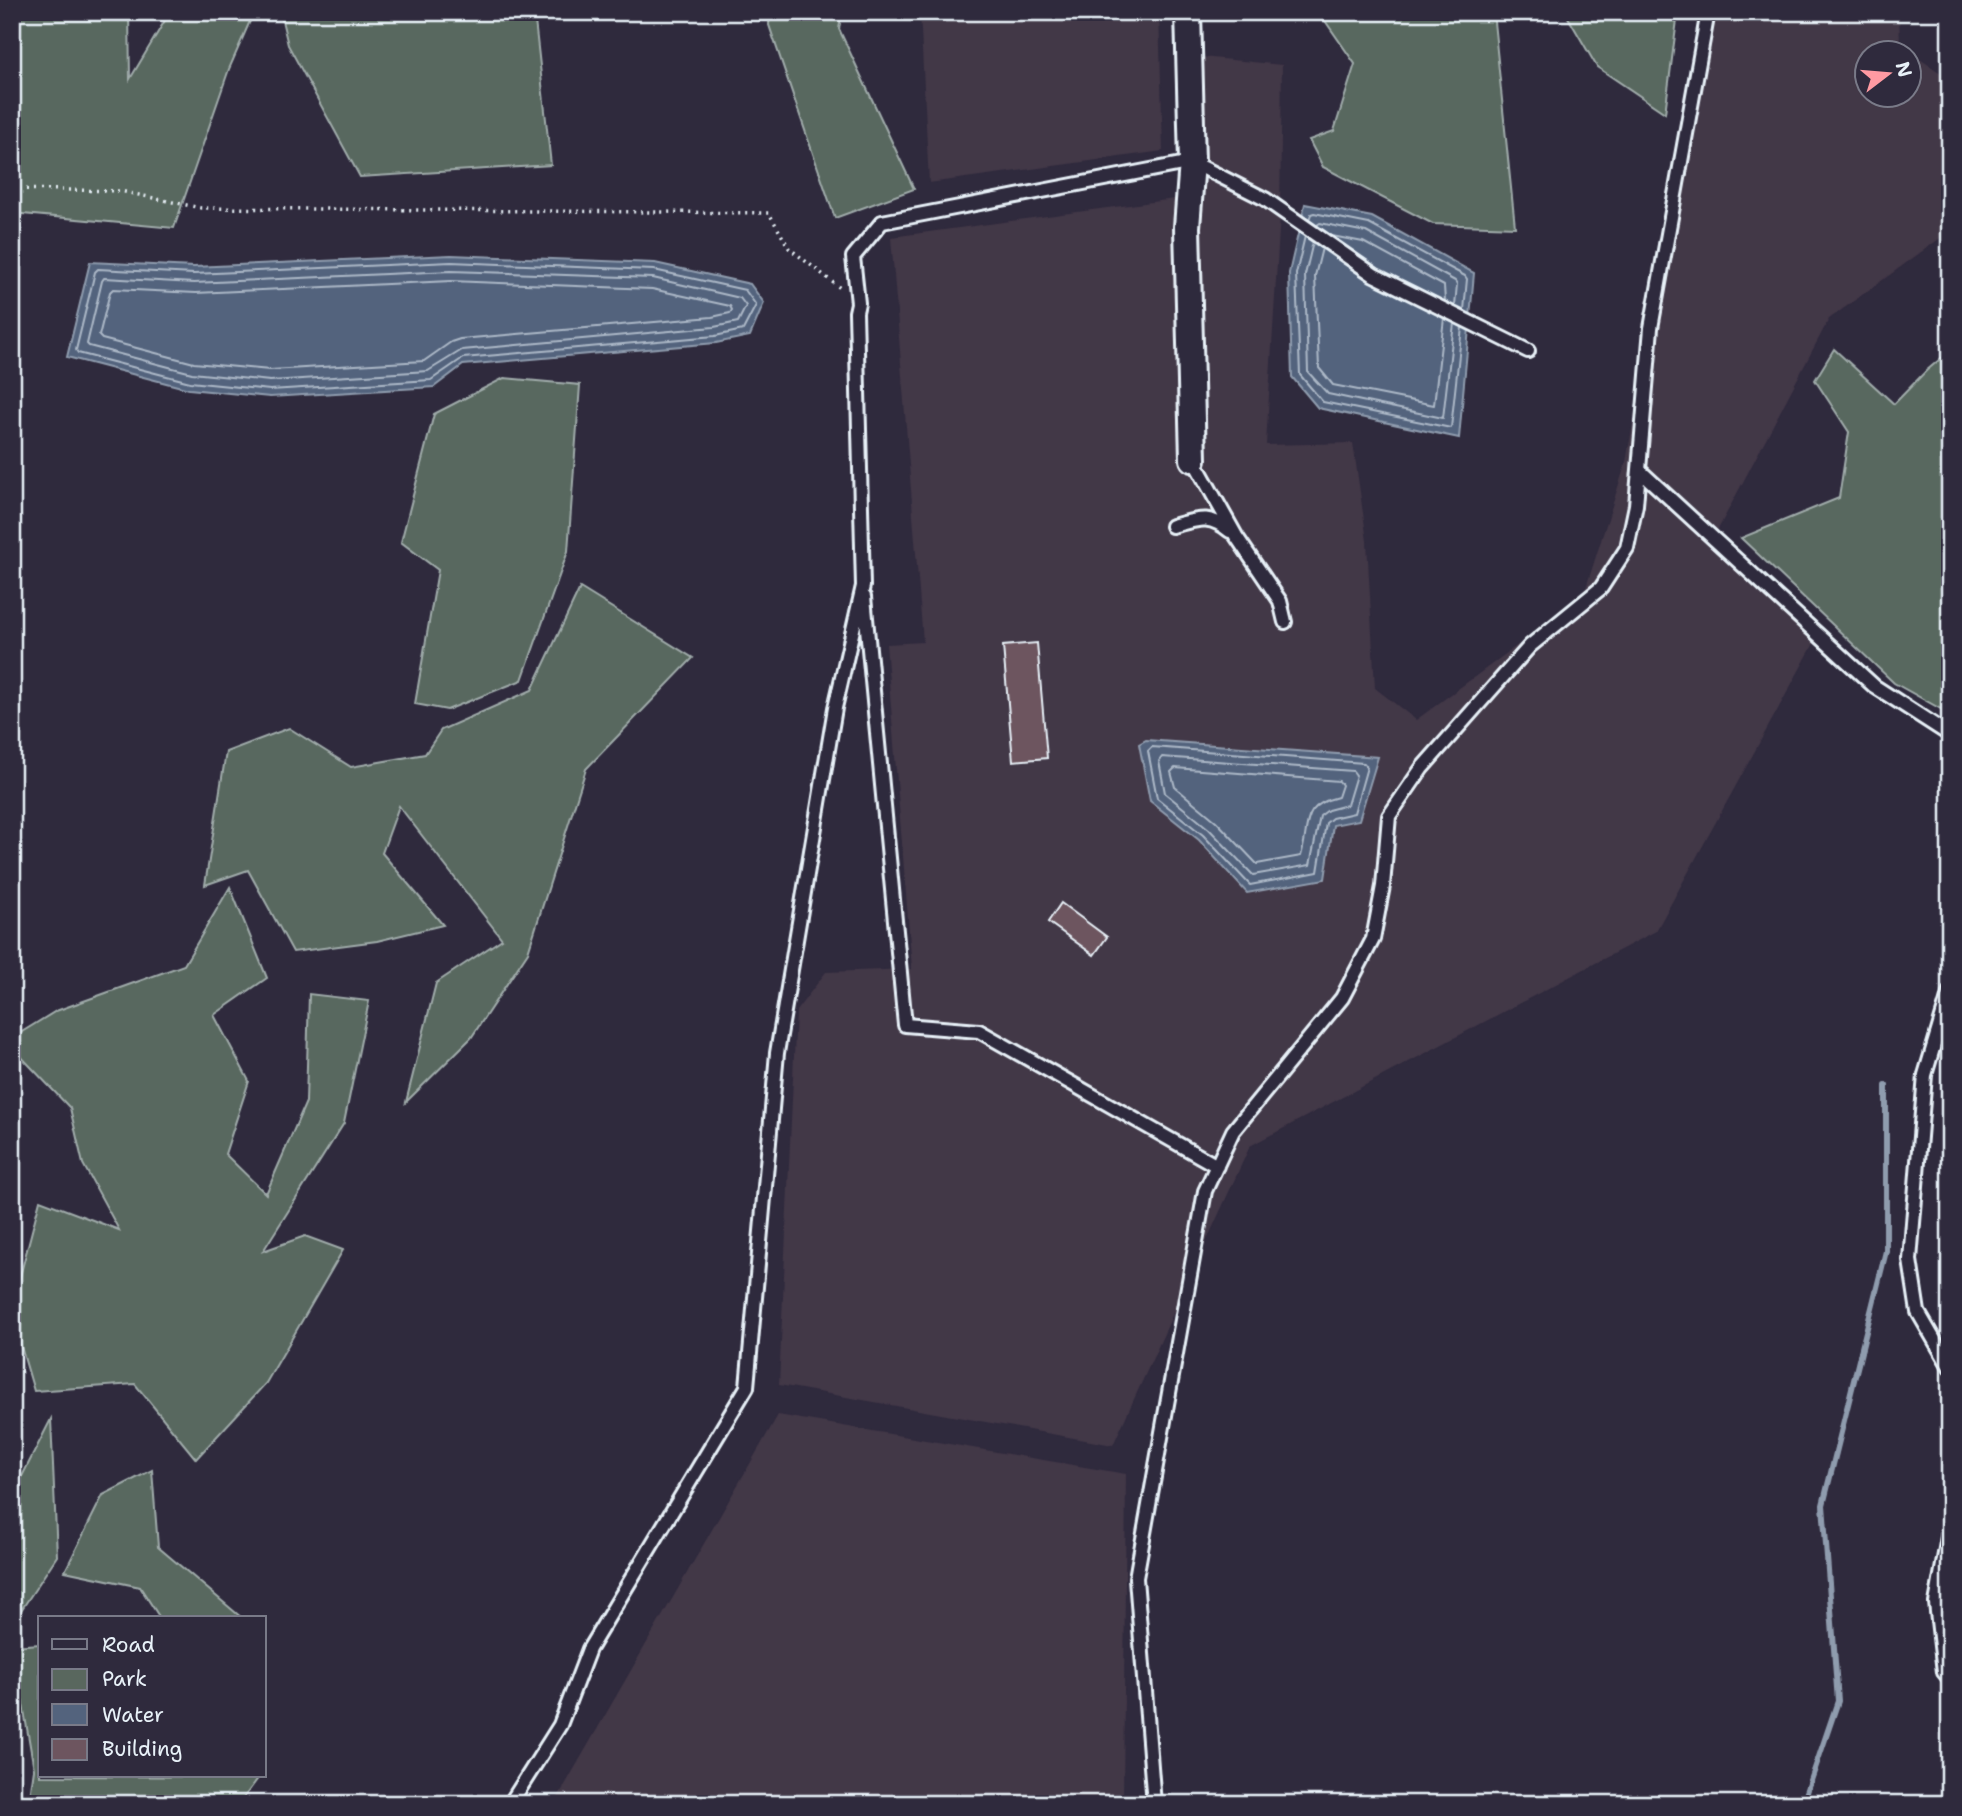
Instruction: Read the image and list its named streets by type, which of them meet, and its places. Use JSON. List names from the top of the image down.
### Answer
{
  "legend": [
    "Road",
    "Park",
    "Water",
    "Building"
  ],
  "north": "right"
}
